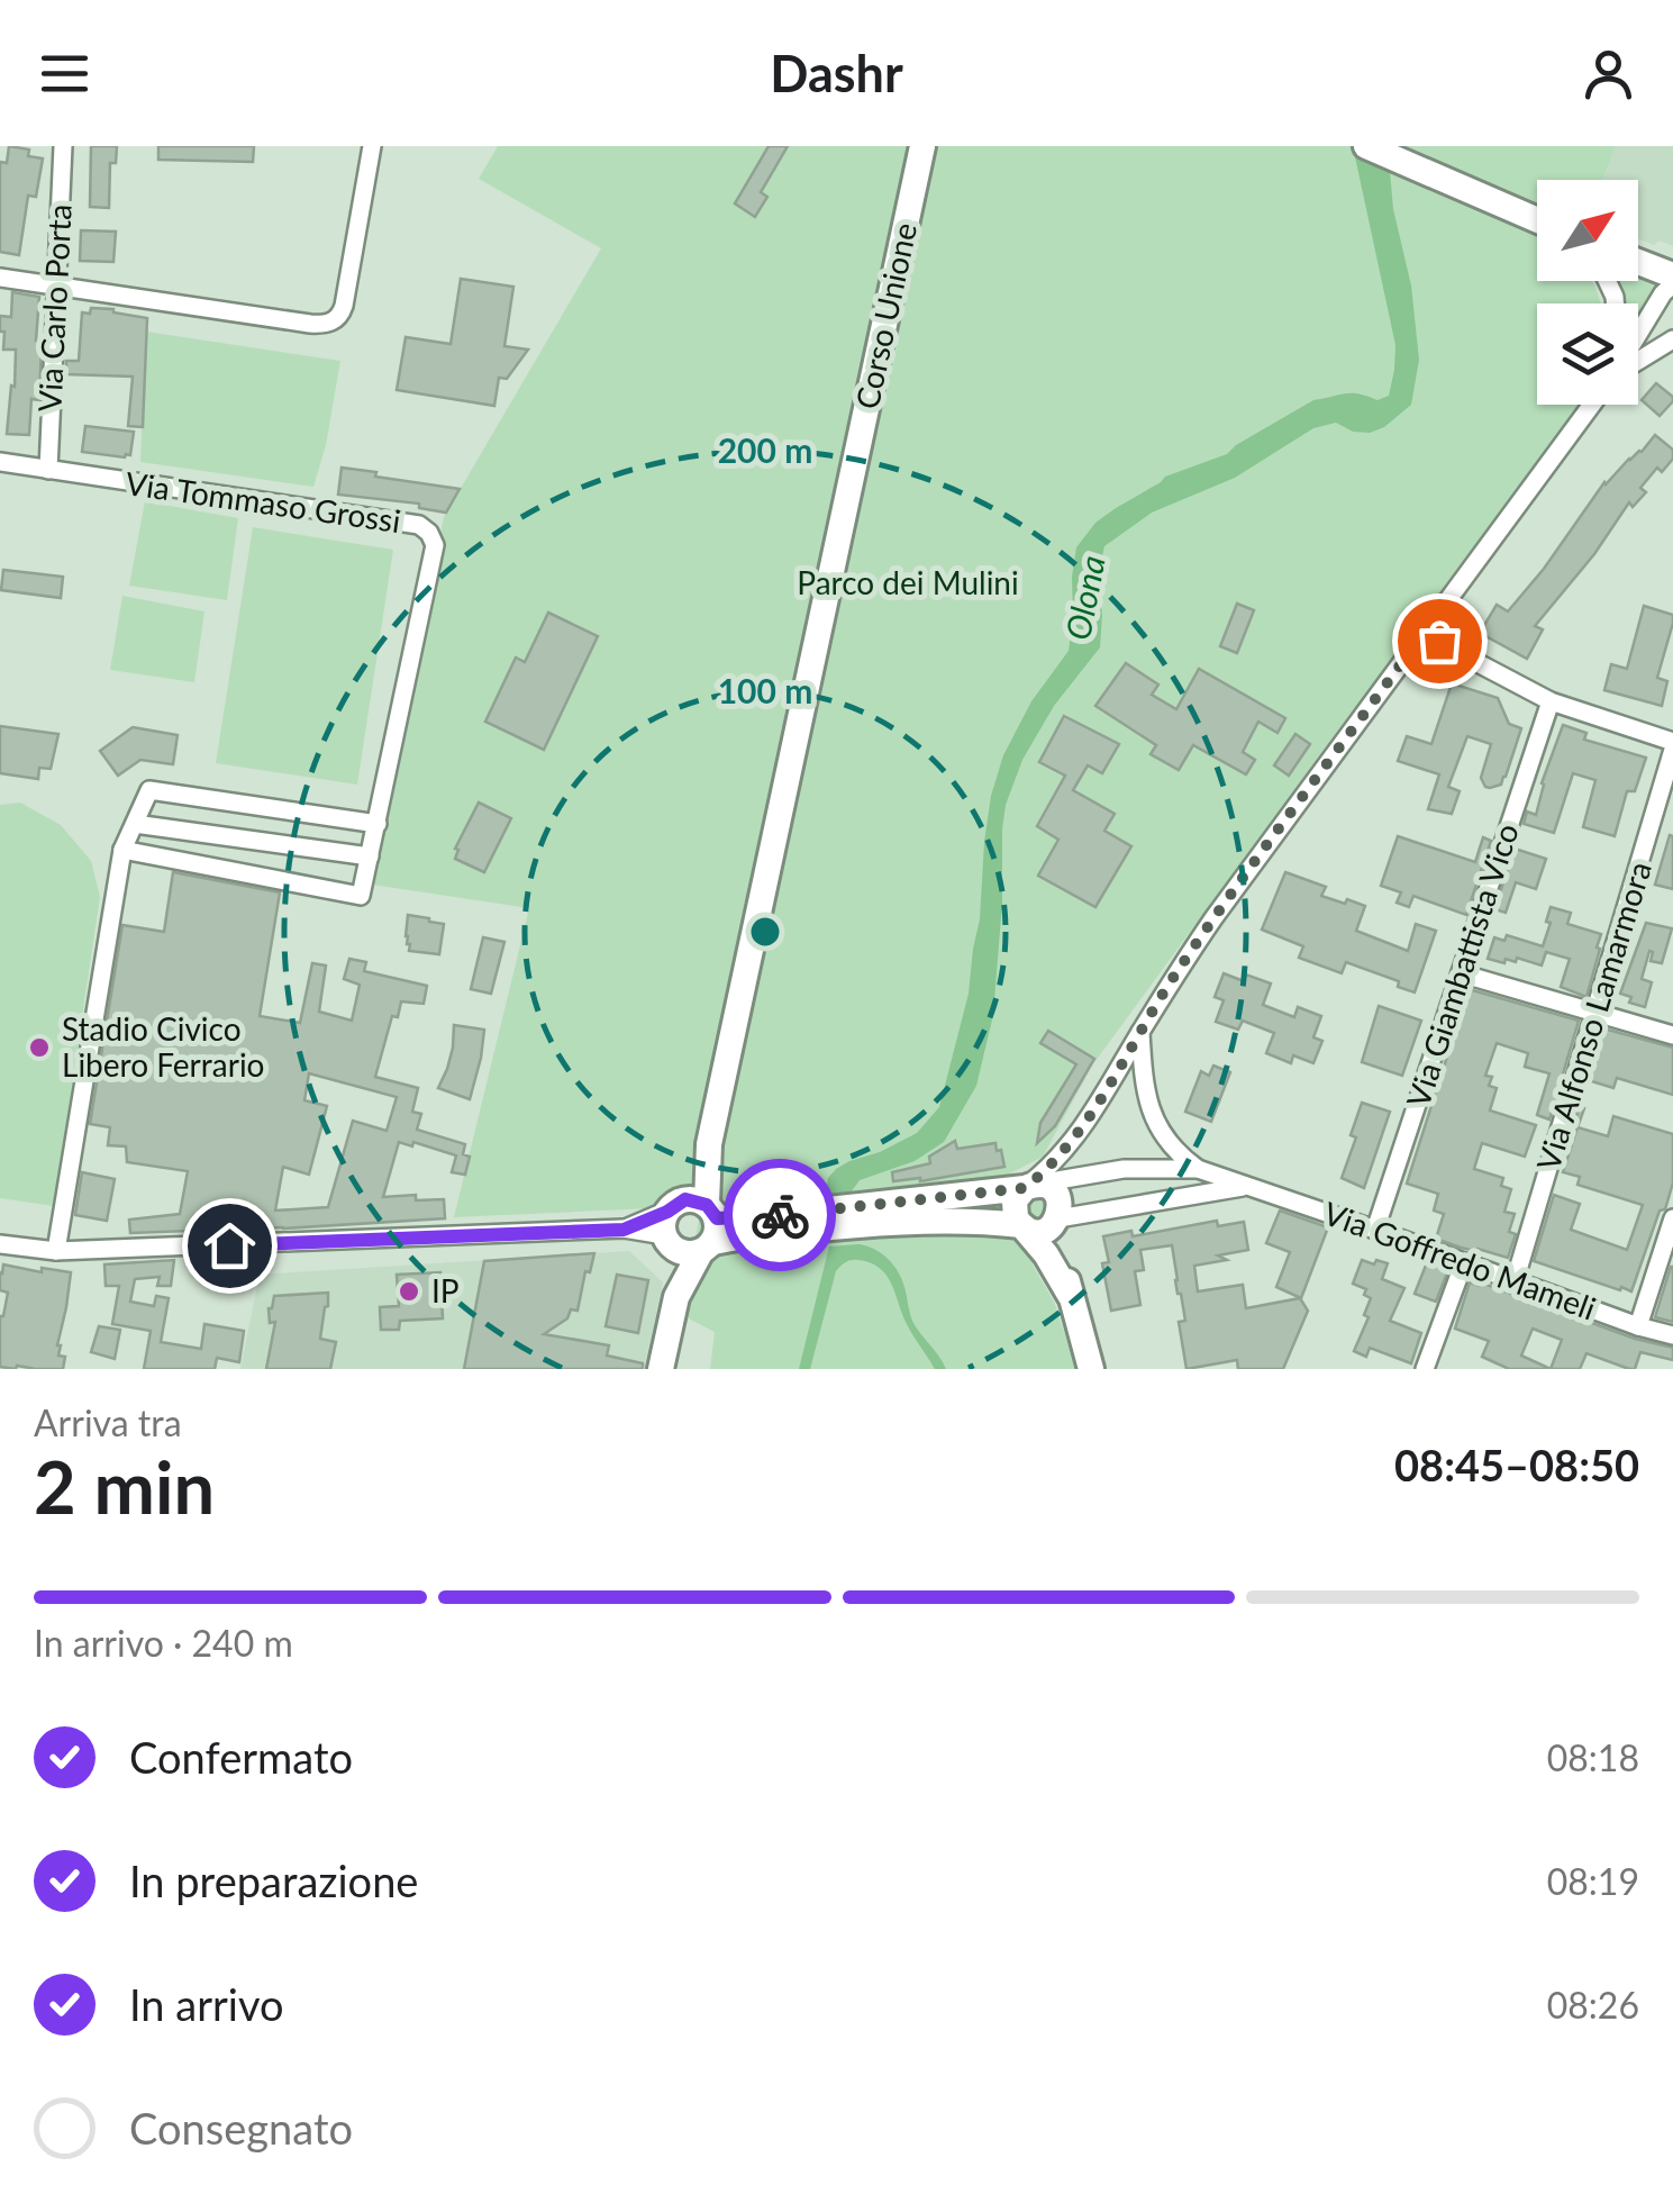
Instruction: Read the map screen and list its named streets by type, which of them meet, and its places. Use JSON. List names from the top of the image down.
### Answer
{
  "streets": {
    "street": [
      "Via Carlo Porta",
      "Corso Unione",
      "Via Tommaso Grossi",
      "Via Giambattista Vico",
      "Via Alfonso Lamarmora",
      "Via Goffredo Mameli"
    ]
  },
  "crossings": [
    ["Via Carlo Porta", "Via Tommaso Grossi"],
    ["Via Giambattista Vico", "Via Goffredo Mameli"],
    ["Via Alfonso Lamarmora", "Via Goffredo Mameli"]
  ],
  "water": ["Olona"],
  "parks": ["Parco dei Mulini"],
  "places": ["Stadio Civico Libero Ferrario", "IP"],
  "north": "top right",
  "page": {
    "header": "Dashr",
    "heading": ["2 min", "Arriva tra", "08:45–08:50"],
    "bar": "In arrivo · 240 m",
    "list": [
      ["Confermato", "08:18"],
      ["In preparazione", "08:19"],
      ["In arrivo", "08:26"],
      "Consegnato"
    ]
  },
  "rings": ["200 m", "100 m"]
}
